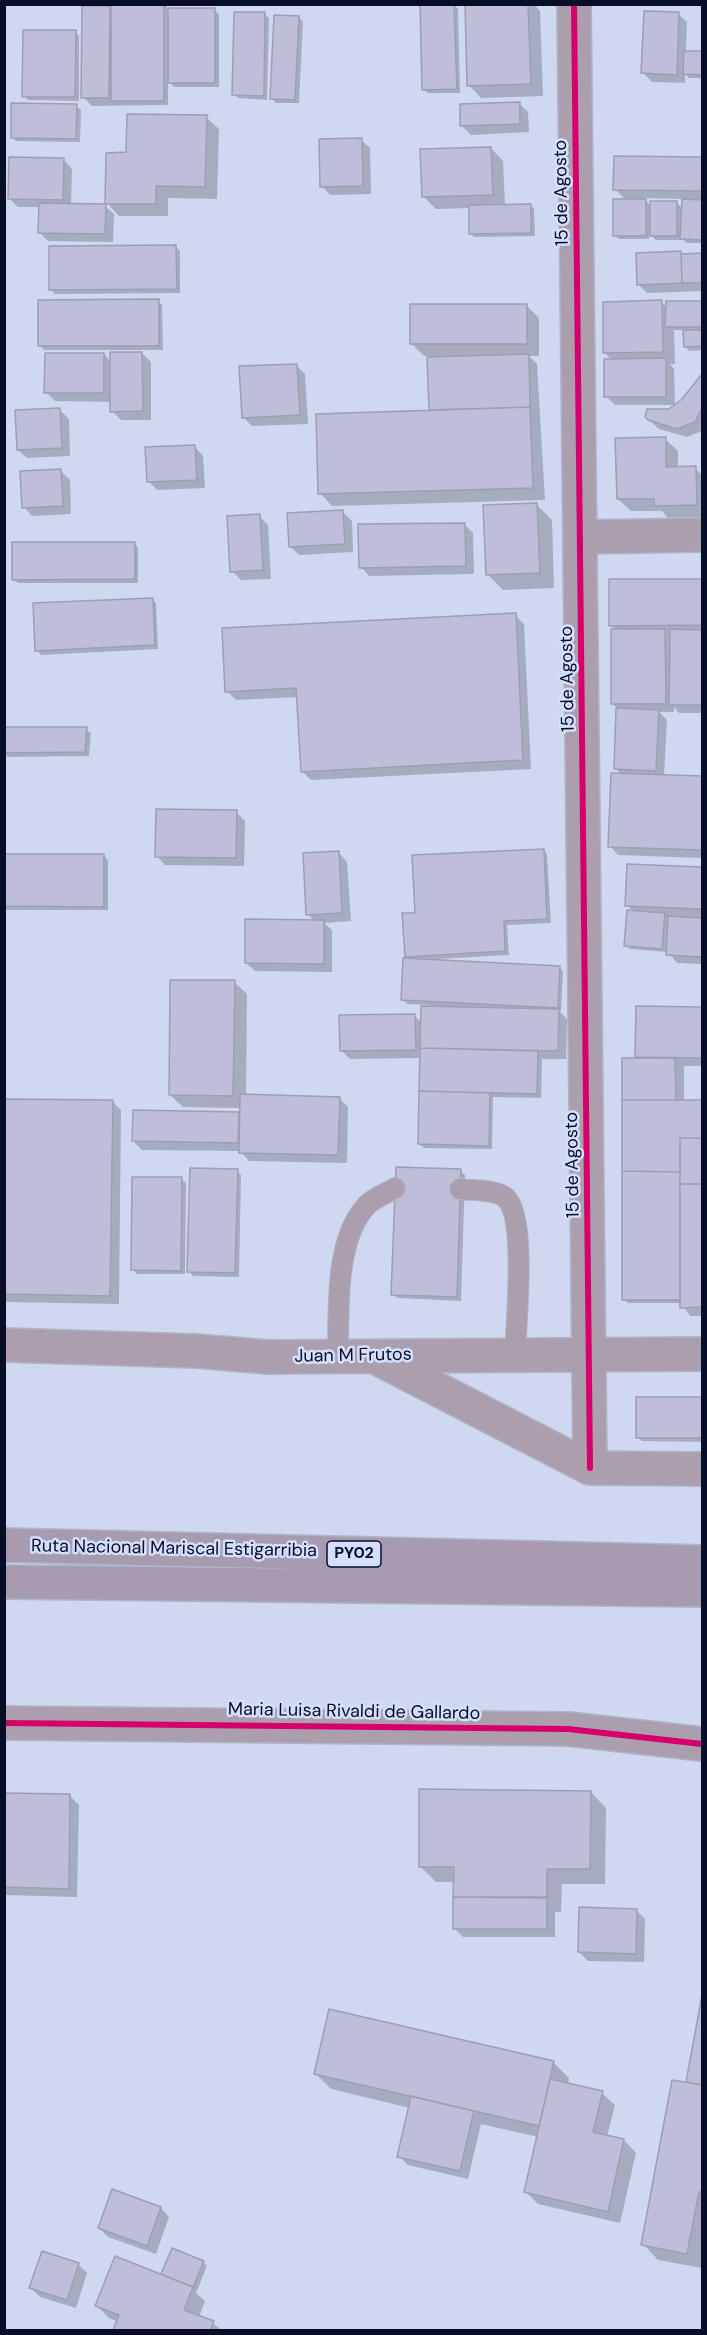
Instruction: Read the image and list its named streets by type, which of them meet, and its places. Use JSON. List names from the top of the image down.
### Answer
{
  "streets": {
    "highway": ["Ruta Nacional Mariscal Estigarribia", "PY02"],
    "street": ["15 de Agosto", "Juan M Frutos", "Maria Luisa Rivaldi de Gallardo"]
  },
  "crossings": [
    ["15 de Agosto", "Juan M Frutos"]
  ]
}
